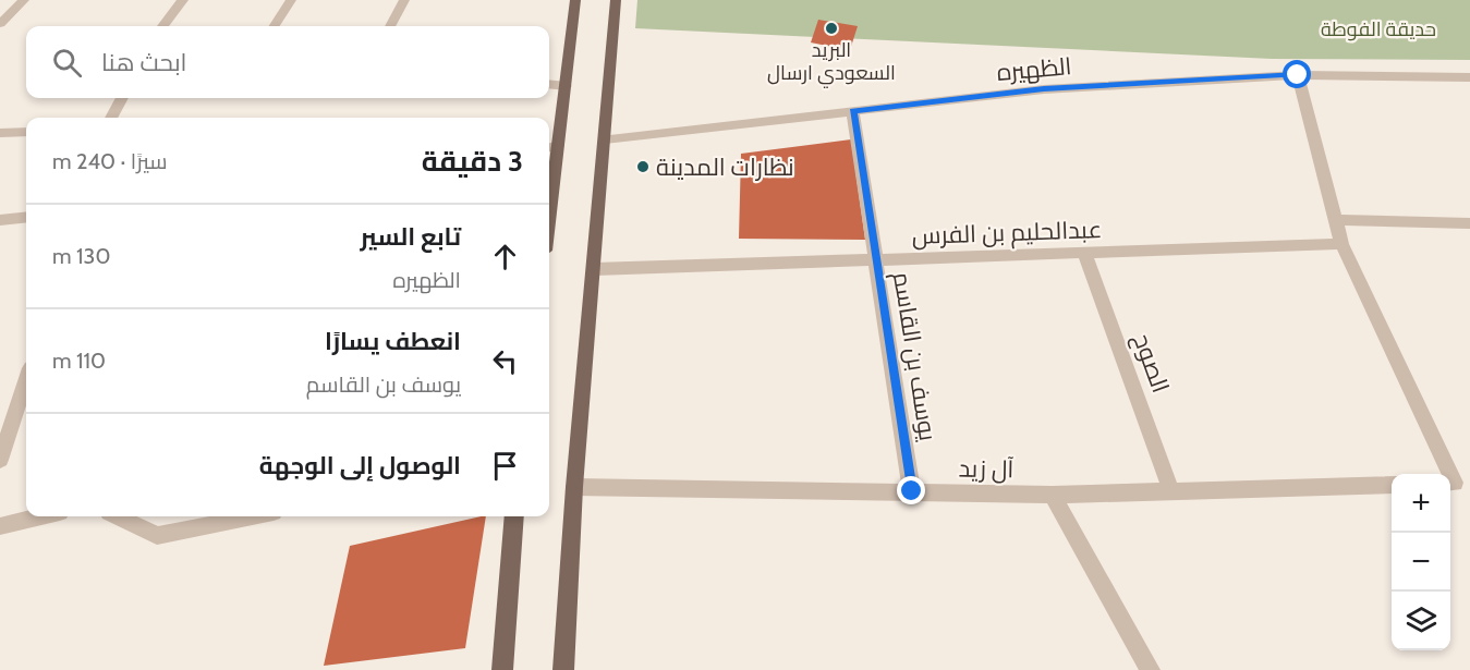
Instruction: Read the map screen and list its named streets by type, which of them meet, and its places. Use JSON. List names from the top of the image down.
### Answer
{
  "streets": {
    "street": [
      "الظهيره",
      "عبدالحليم بن الفرس",
      "يوسف بن القاسم",
      "الصوح",
      "آل زيد"
    ]
  },
  "crossings": [
    ["الظهيره", "يوسف بن القاسم"],
    ["عبدالحليم بن الفرس", "يوسف بن القاسم"],
    ["عبدالحليم بن الفرس", "الصوح"],
    ["يوسف بن القاسم", "آل زيد"],
    ["الصوح", "آل زيد"]
  ],
  "parks": ["حديقة الفوطة"],
  "places": ["البريد السعودي ارسال", "نظارات المدينة"],
  "page": {
    "search": "ابحث هنا",
    "heading": ["3 دقيقة", "سيرًا · 240 m"],
    "list": [
      ["تابع السير", "الظهيره", "130 m"],
      ["انعطف يسارًا", "يوسف بن القاسم", "110 m"],
      "الوصول إلى الوجهة"
    ],
    "map_buttons": ["+", "−"]
  }
}
